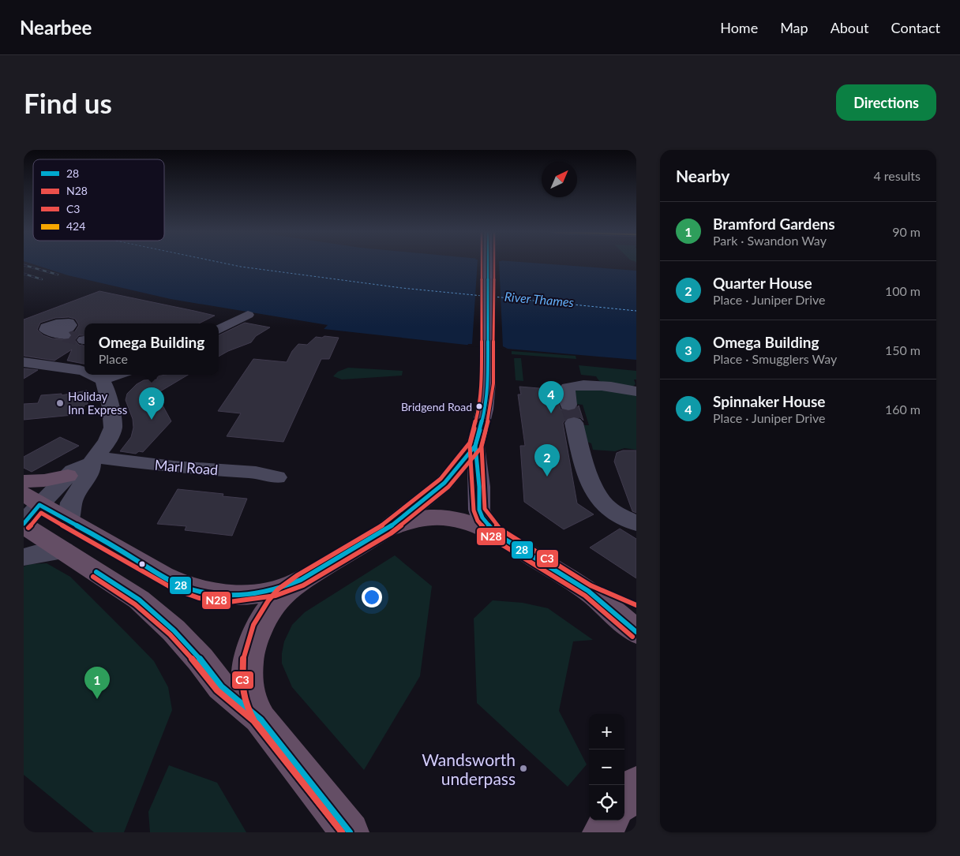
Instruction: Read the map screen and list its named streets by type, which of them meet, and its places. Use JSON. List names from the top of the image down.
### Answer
{
  "streets": {
    "street": ["Marl Road"]
  },
  "water": ["River Thames"],
  "places": ["Holiday Inn Express", "Bridgend Road", "Wandsworth underpass"],
  "lines": ["transit line 28", "transit line N28", "transit line C3"],
  "legend": [
    "28",
    "N28",
    "C3",
    "424"
  ],
  "north": "top right",
  "page": {
    "header": "Nearbee",
    "nav": [
      "Home",
      "Map",
      "About",
      "Contact"
    ],
    "buttons": "Directions",
    "title": "Find us",
    "heading": ["Nearby", "4 results"],
    "list": [
      {
        "mark": "1",
        "name": "Bramford Gardens",
        "note": "Park · Swandon Way",
        "value": "90 m"
      },
      {
        "mark": "2",
        "name": "Quarter House",
        "note": "Place · Juniper Drive",
        "value": "100 m"
      },
      {
        "mark": "3",
        "name": "Omega Building",
        "note": "Place · Smugglers Way",
        "value": "150 m"
      },
      {
        "mark": "4",
        "name": "Spinnaker House",
        "note": "Place · Juniper Drive",
        "value": "160 m"
      }
    ],
    "popup": ["Omega Building", "Place"],
    "pins": [
      "4",
      "3",
      "2",
      "1"
    ],
    "map_buttons": ["+", "−"]
  }
}
